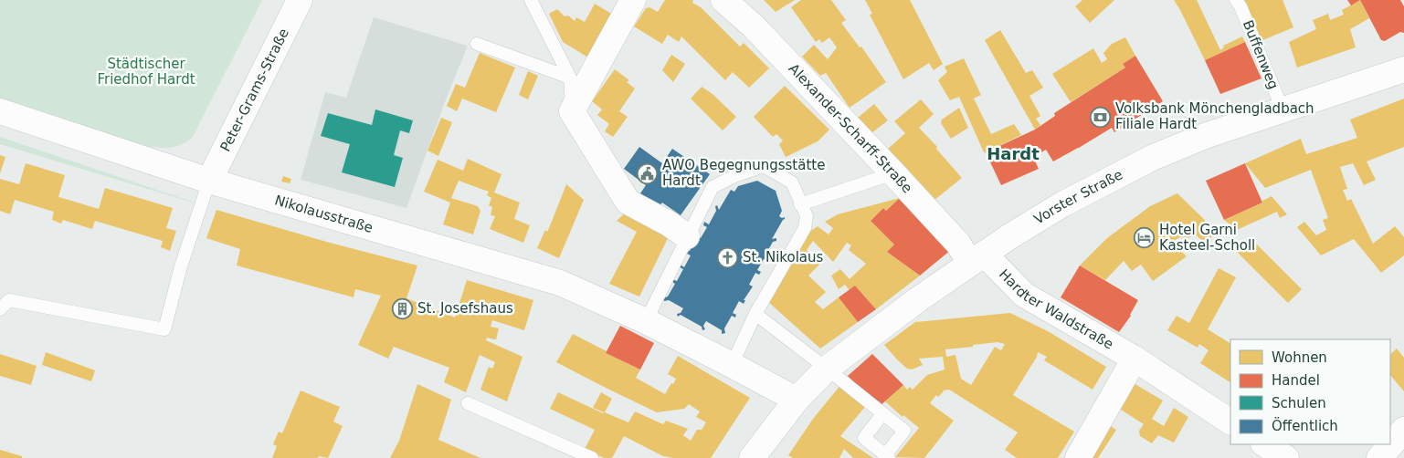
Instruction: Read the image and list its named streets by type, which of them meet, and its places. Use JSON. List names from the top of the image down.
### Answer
{
  "streets": {
    "street": [
      "Peter-Grams-Straße",
      "Alexander-Scharff-Straße",
      "Vorster Straße",
      "Nikolausstraße",
      "Hardter Waldstraße"
    ],
    "lane": ["Buffenweg"]
  },
  "crossings": [
    ["Buffenweg", "Vorster Straße"],
    ["Peter-Grams-Straße", "Nikolausstraße"],
    ["Alexander-Scharff-Straße", "Vorster Straße"],
    ["Alexander-Scharff-Straße", "Hardter Waldstraße"],
    ["Vorster Straße", "Nikolausstraße"],
    ["Vorster Straße", "Hardter Waldstraße"]
  ],
  "districts": ["Hardt"],
  "parks": ["Städtischer Friedhof Hardt"],
  "places": {
    "bank": ["Volksbank Mönchengladbach Filiale Hardt"],
    "public building": ["AWO Begegnungsstätte Hardt"],
    "hotel": ["Hotel Garni Kasteel-Scholl"],
    "church": ["St. Nikolaus"],
    "building": ["St. Josefshaus"]
  },
  "legend": [
    "Wohnen",
    "Handel",
    "Schulen",
    "Öffentlich"
  ]
}
